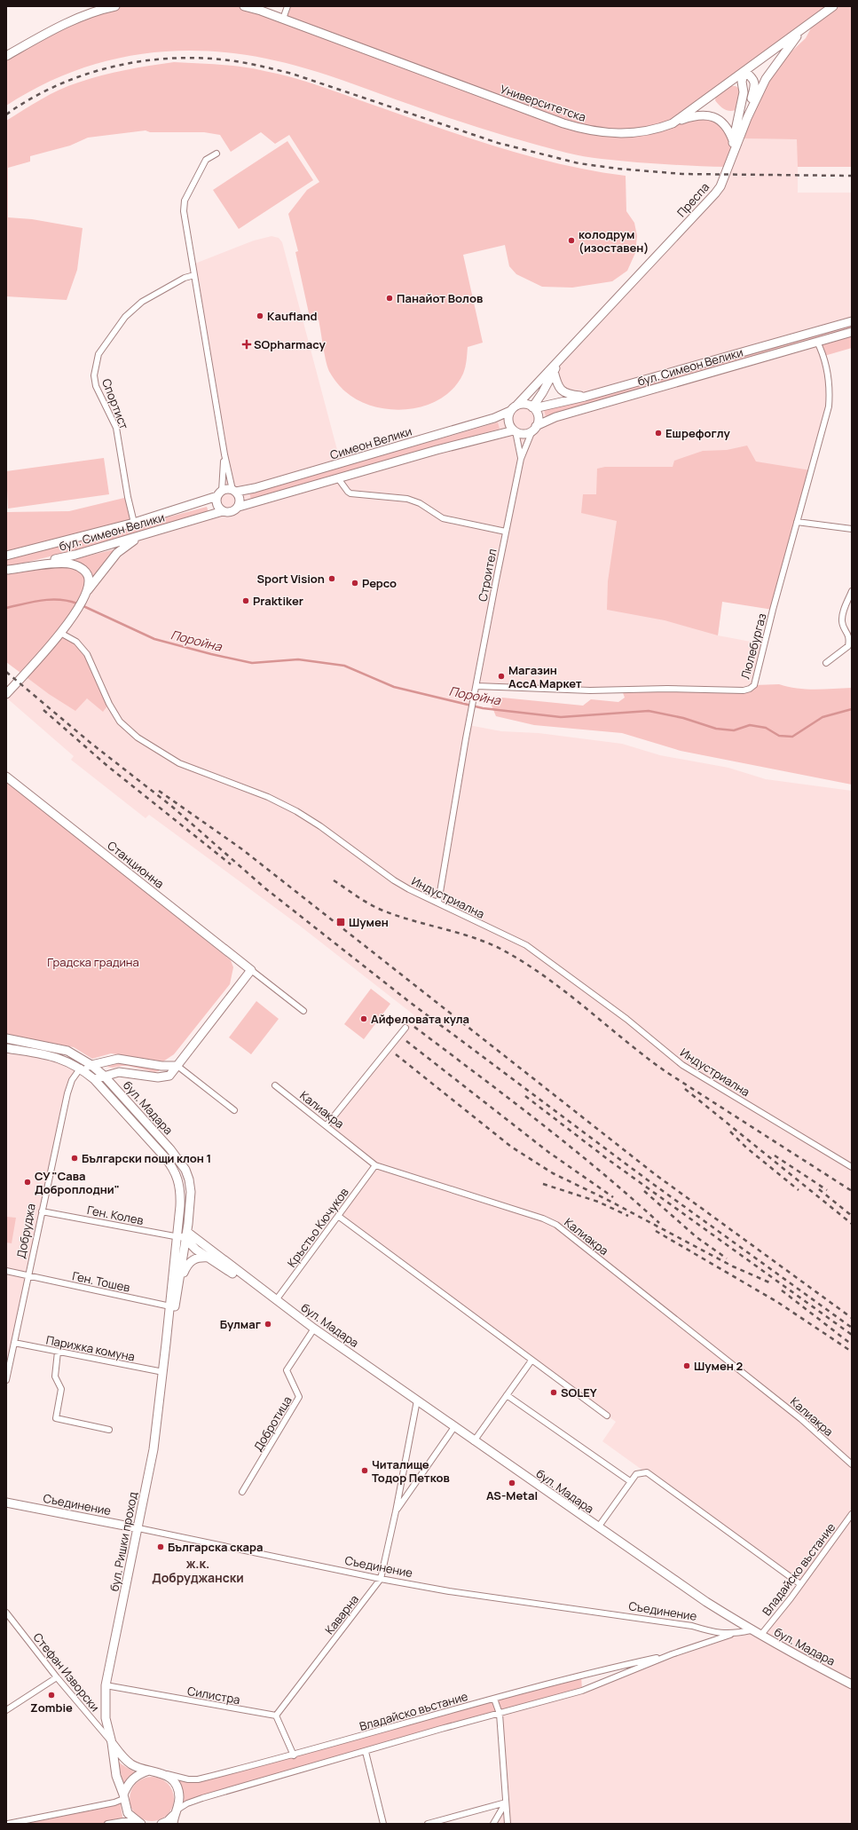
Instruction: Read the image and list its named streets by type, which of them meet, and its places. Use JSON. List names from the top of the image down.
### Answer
{
  "streets": {
    "main road": [
      "Университетска",
      "Преспа",
      "бул. Симеон Велики",
      "Симеон Велики",
      "Станционна",
      "бул. Мадара",
      "Съединение",
      "бул. Ришки проход"
    ],
    "street": [
      "Спортист",
      "Строител",
      "Люлебургаз",
      "Индустриална",
      "Калиакра",
      "Ген. Колев",
      "Кръстьо Кючуков",
      "Добруджа",
      "Ген. Тошев",
      "Парижка комуна",
      "Добротица",
      "Владайско въстание",
      "Каварна",
      "Стефан Изворски",
      "Силистра"
    ]
  },
  "crossings": [
    ["Университетска", "Преспа"],
    ["бул. Симеон Велики", "Спортист"],
    ["бул. Симеон Велики", "Симеон Велики"],
    ["бул. Симеон Велики", "Люлебургаз"],
    ["Строител", "Люлебургаз"],
    ["Строител", "Индустриална"],
    ["бул. Мадара", "Ген. Колев"],
    ["бул. Мадара", "Кръстьо Кючуков"],
    ["бул. Мадара", "Добруджа"],
    ["бул. Мадара", "Добротица"],
    ["бул. Мадара", "Съединение"],
    ["бул. Мадара", "бул. Ришки проход"],
    ["бул. Мадара", "Владайско въстание"],
    ["бул. Мадара", "Каварна"],
    ["Калиакра", "Кръстьо Кючуков"],
    ["Ген. Колев", "Добруджа"],
    ["Ген. Колев", "бул. Ришки проход"],
    ["Добруджа", "Ген. Тошев"],
    ["Добруджа", "Парижка комуна"],
    ["Ген. Тошев", "бул. Ришки проход"],
    ["Парижка комуна", "бул. Ришки проход"],
    ["Съединение", "бул. Ришки проход"],
    ["Съединение", "Владайско въстание"],
    ["Съединение", "Каварна"],
    ["бул. Ришки проход", "Владайско въстание"],
    ["бул. Ришки проход", "Стефан Изворски"],
    ["бул. Ришки проход", "Силистра"],
    ["Каварна", "Силистра"]
  ],
  "districts": ["ж.к. Добруджански"],
  "water": ["Поройна"],
  "parks": ["Градска градина"],
  "places": {
    "other": [
      "колодрум (изоставен)",
      "Панайот Волов",
      "Kaufland",
      "Ешрефоглу",
      "Sport Vision",
      "Pepco",
      "Praktiker",
      "Магазин АссА Маркет",
      "Айфеловата кула",
      "Български пощи клон 1",
      "СУ \"Сава Доброплодни\"",
      "Булмаг",
      "Шумен 2",
      "SOLEY",
      "Читалище Тодор Петков",
      "AS-Metal",
      "Българска скара",
      "Zombie"
    ],
    "health": ["SOpharmacy"],
    "transit": ["Шумен"]
  }
}
